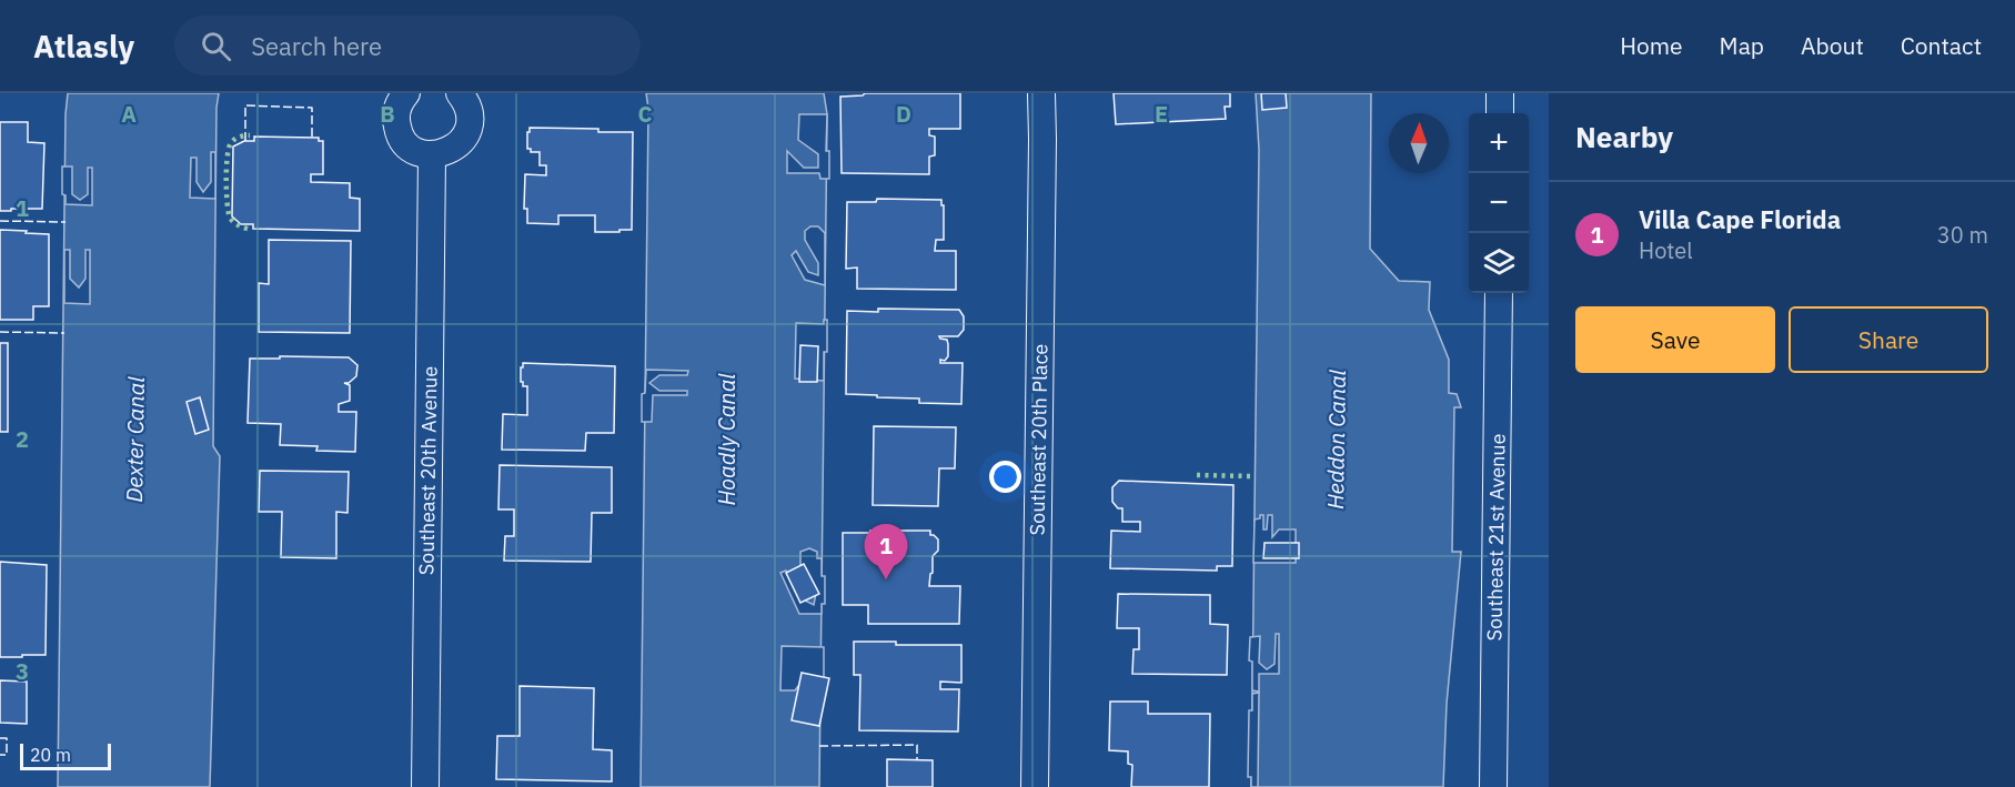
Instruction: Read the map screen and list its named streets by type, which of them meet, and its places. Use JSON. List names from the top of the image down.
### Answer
{
  "streets": {
    "street": ["Southeast 20th Place", "Southeast 20th Avenue", "Southeast 21st Avenue"]
  },
  "water": ["Dexter Canal", "Hoadly Canal", "Heddon Canal"],
  "scale_bar": "20 m",
  "north": "top",
  "page": {
    "header": "Atlasly",
    "search": "Search here",
    "nav": [
      "Home",
      "Map",
      "About",
      "Contact"
    ],
    "heading": "Nearby",
    "map_buttons": ["+", "−"],
    "list": [
      {
        "mark": "1",
        "name": "Villa Cape Florida",
        "note": "Hotel",
        "value": "30 m"
      }
    ],
    "buttons": ["Save", "Share"],
    "pins": "1",
    "scale": "20 m"
  },
  "grid": {
    "columns": [
      "A",
      "B",
      "C",
      "D",
      "E"
    ],
    "rows": ["1", "2", "3"]
  }
}
